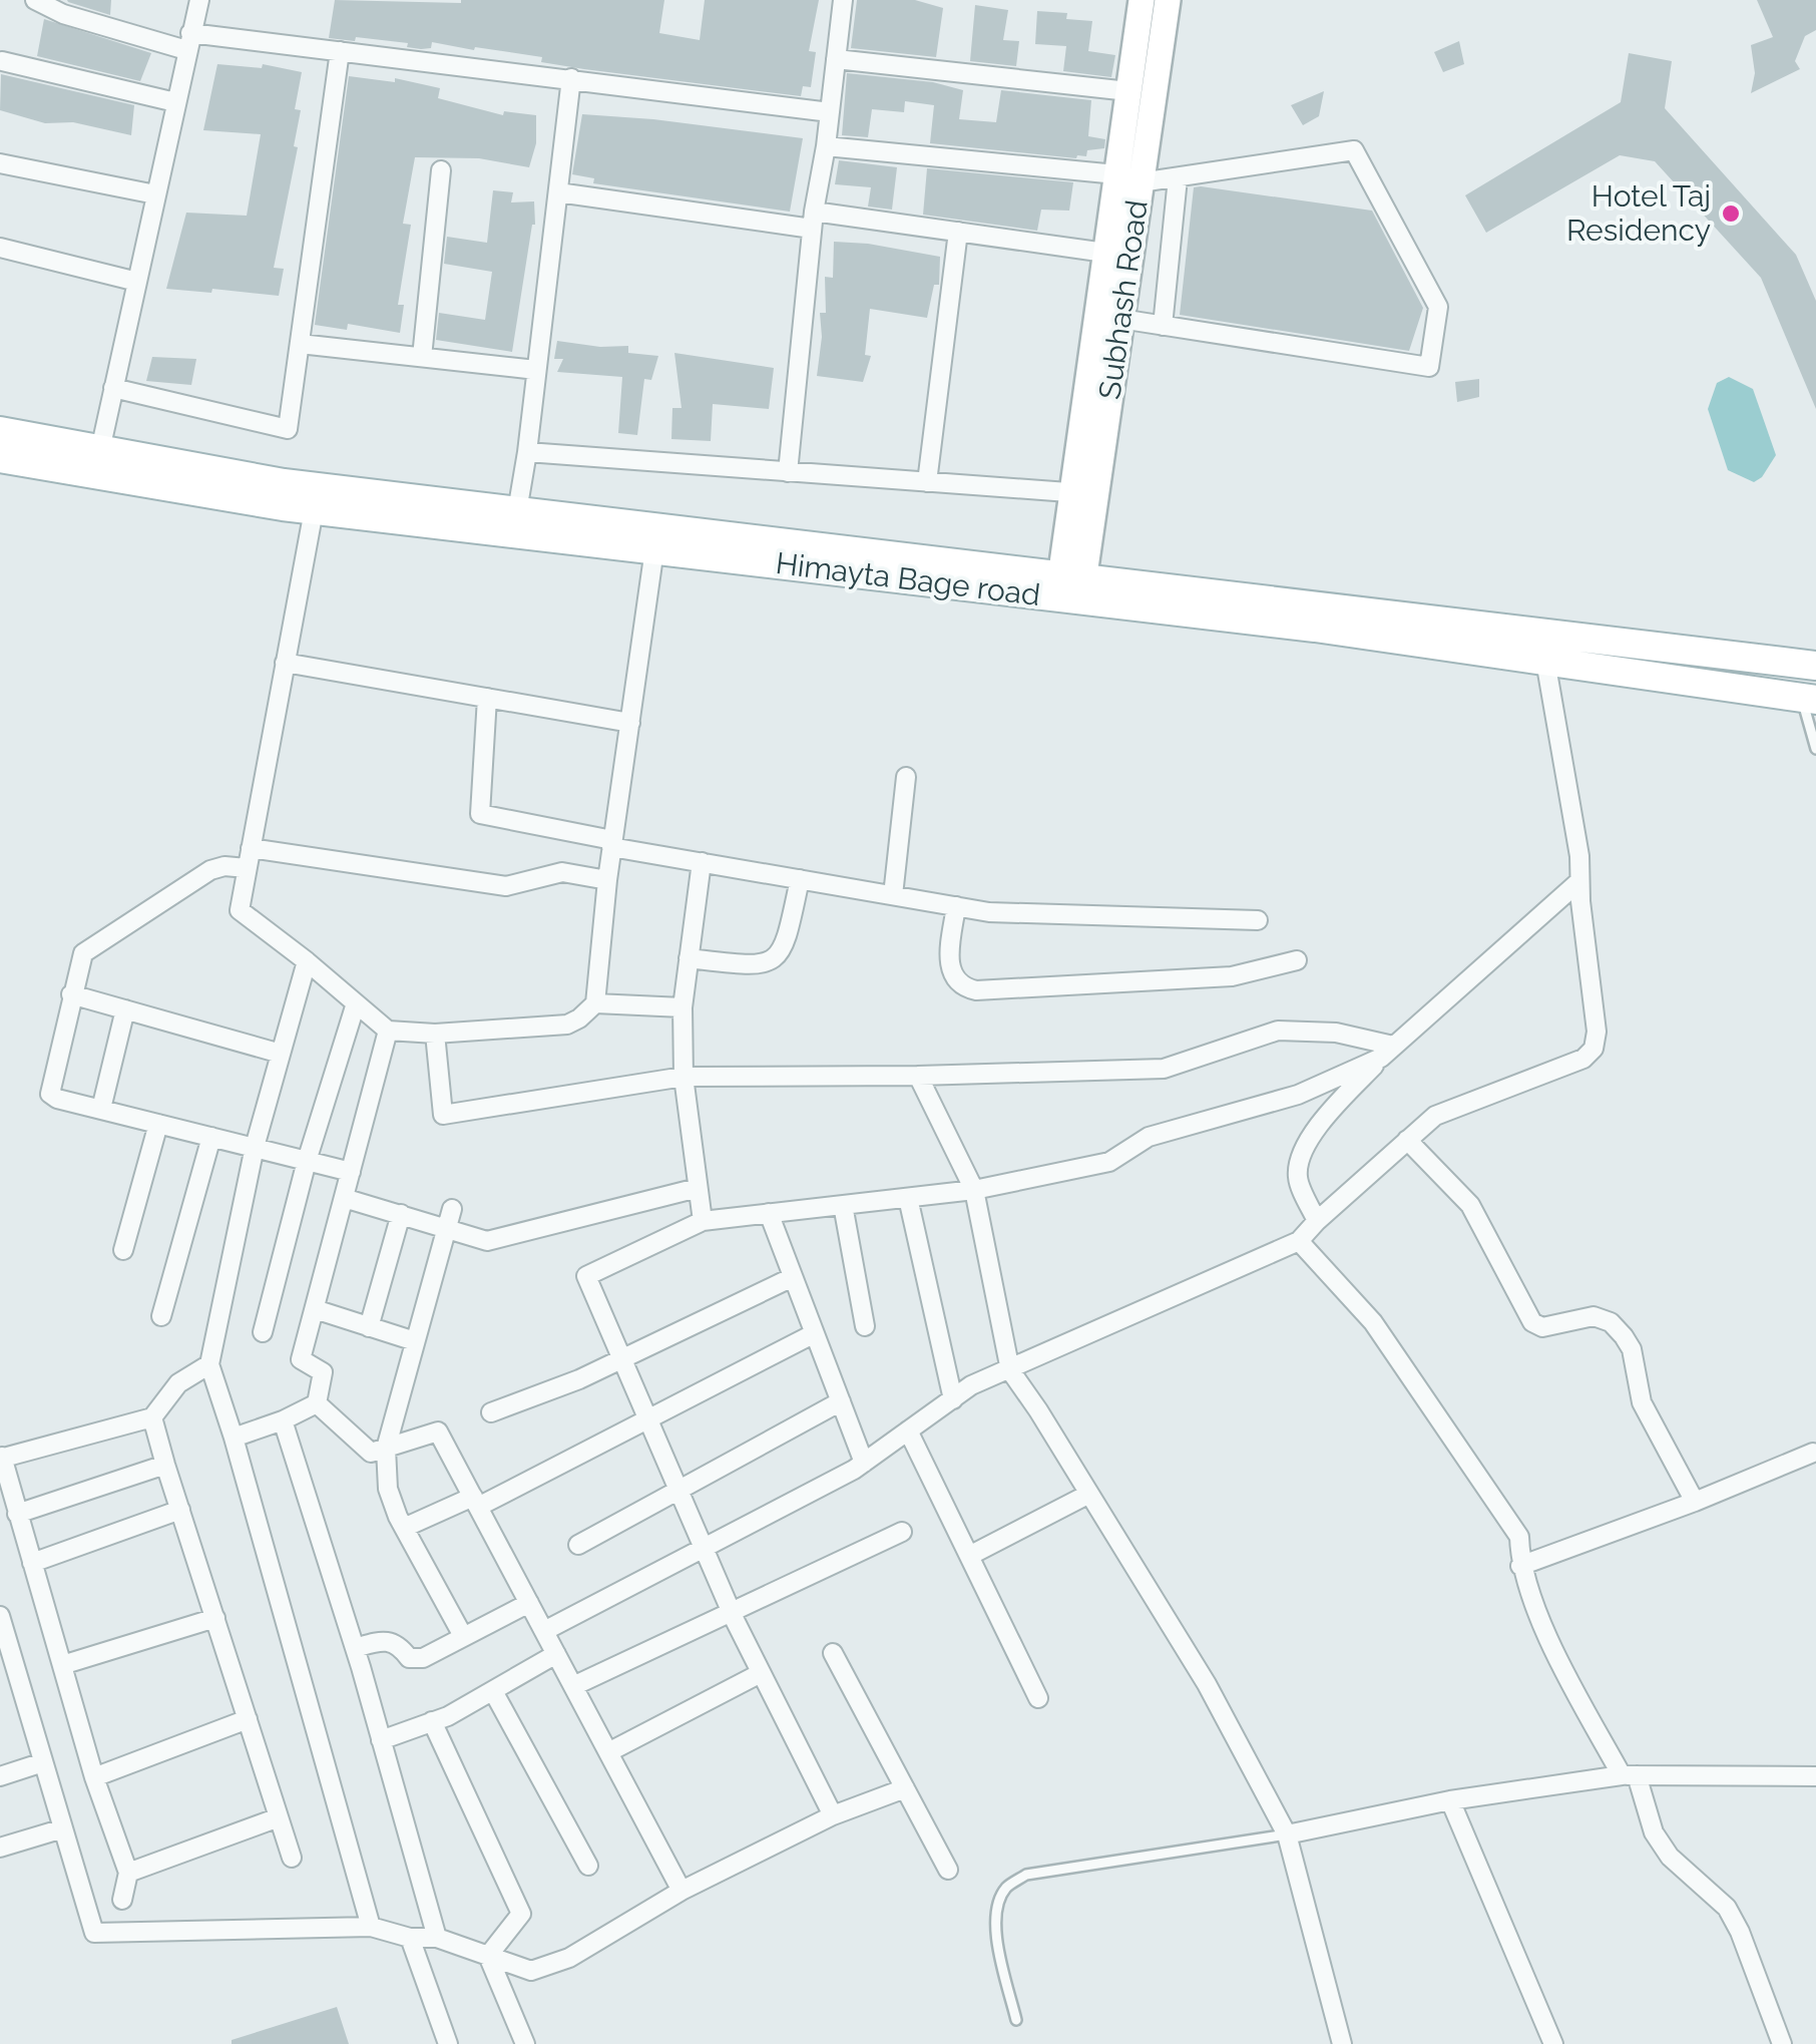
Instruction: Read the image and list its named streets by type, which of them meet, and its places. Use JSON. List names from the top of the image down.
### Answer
{
  "streets": {
    "main road": ["Himayta Bage road"],
    "street": ["Subhash Road"]
  },
  "crossings": [
    ["Subhash Road", "Himayta Bage road"]
  ],
  "places": ["Hotel Taj Residency"]
}
